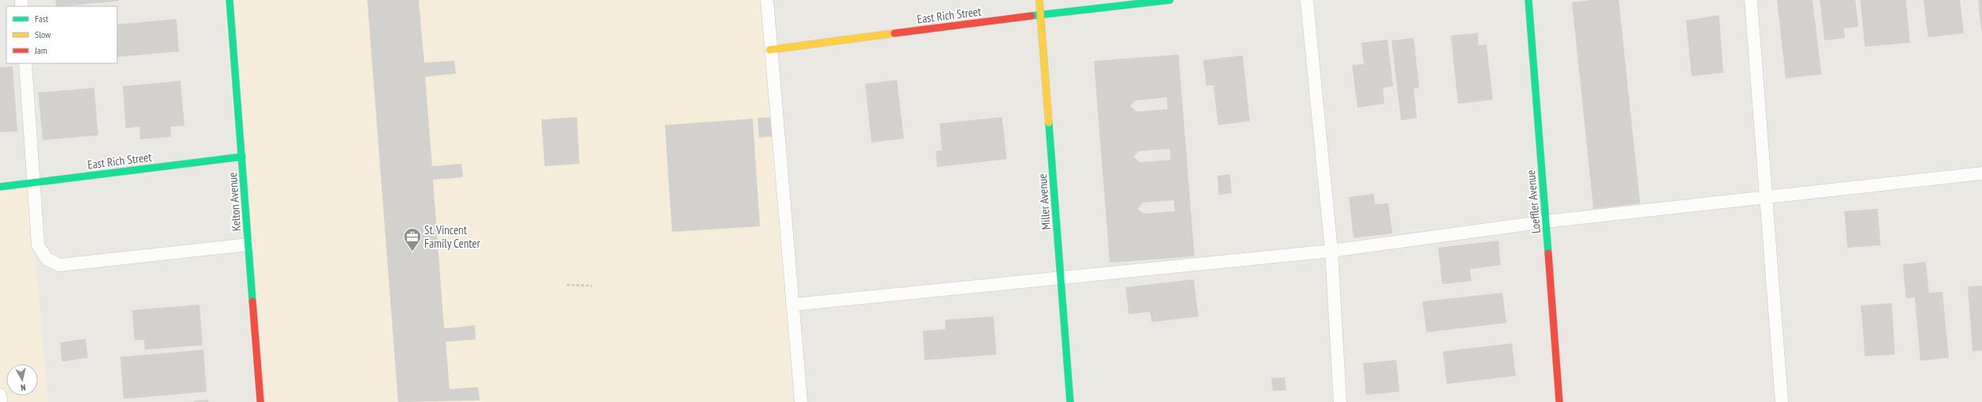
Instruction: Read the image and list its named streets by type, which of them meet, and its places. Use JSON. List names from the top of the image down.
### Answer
{
  "streets": {
    "street": [
      "East Rich Street",
      "Kelton Avenue",
      "Miller Avenue",
      "Loeffler Avenue"
    ]
  },
  "crossings": [
    ["East Rich Street", "Kelton Avenue"],
    ["East Rich Street", "Miller Avenue"]
  ],
  "places": {
    "office": ["St. Vincent Family Center"]
  },
  "legend": ["Fast", "Slow", "Jam"],
  "north": "bottom"
}
